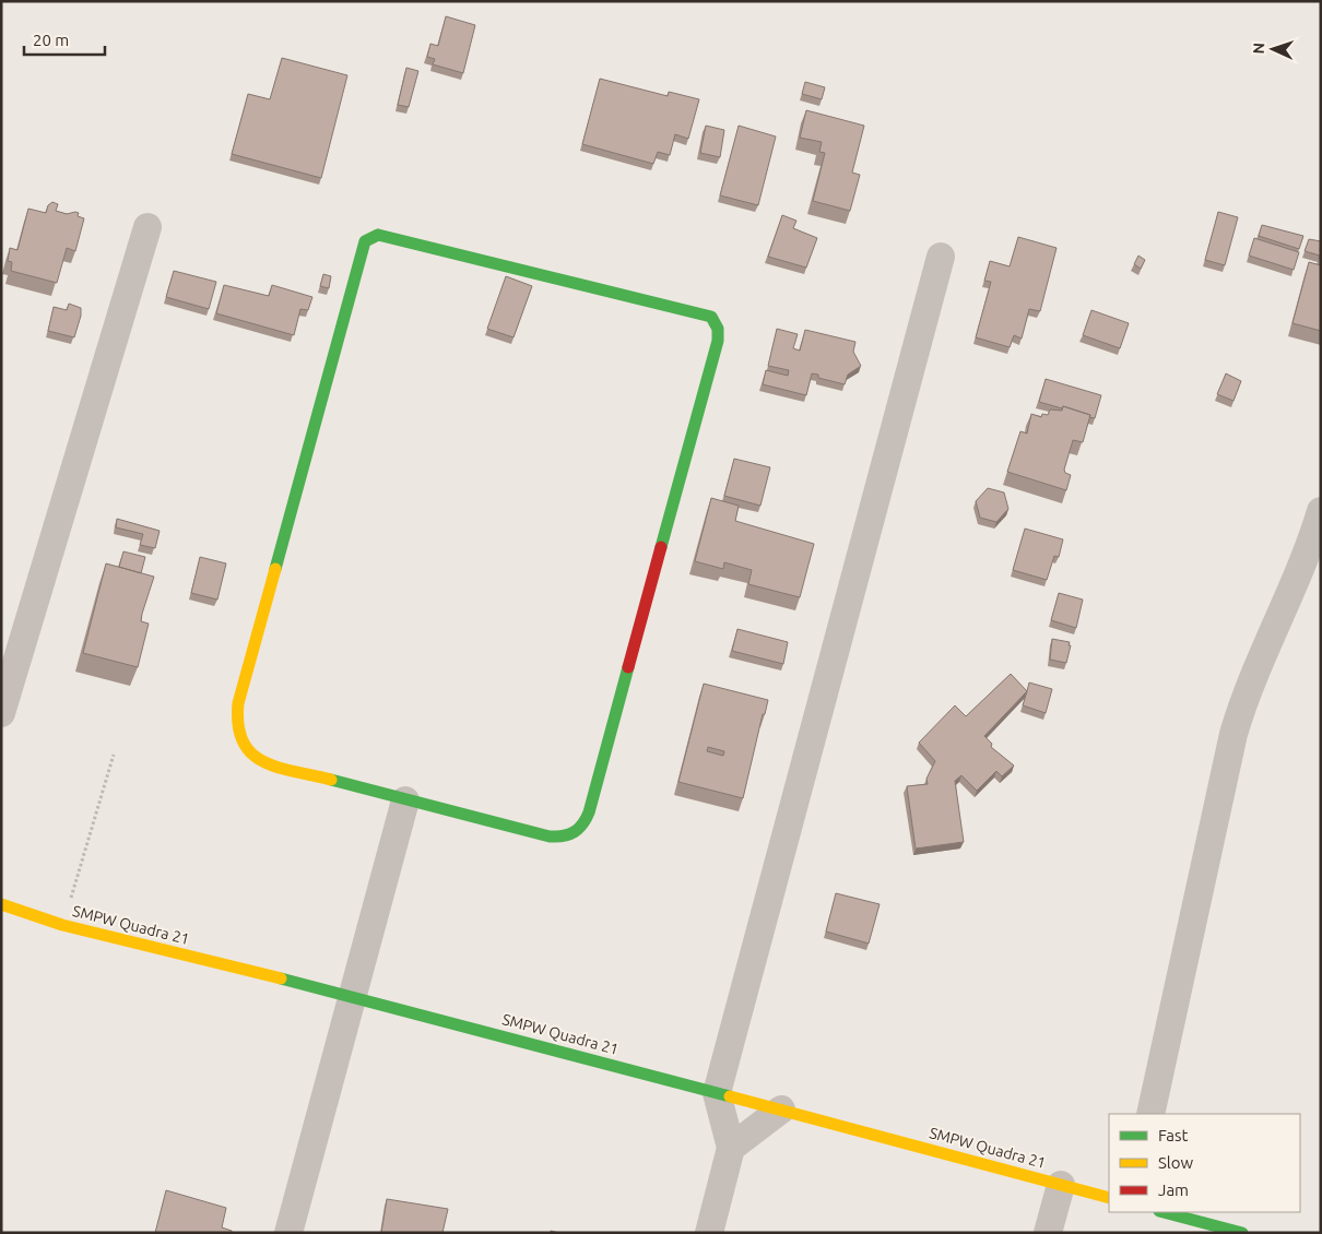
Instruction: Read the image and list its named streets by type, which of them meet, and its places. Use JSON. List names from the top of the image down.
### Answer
{
  "streets": {
    "street": ["SMPW Quadra 21"]
  },
  "legend": ["Fast", "Slow", "Jam"],
  "scale_bar": "20 m",
  "north": "left"
}
